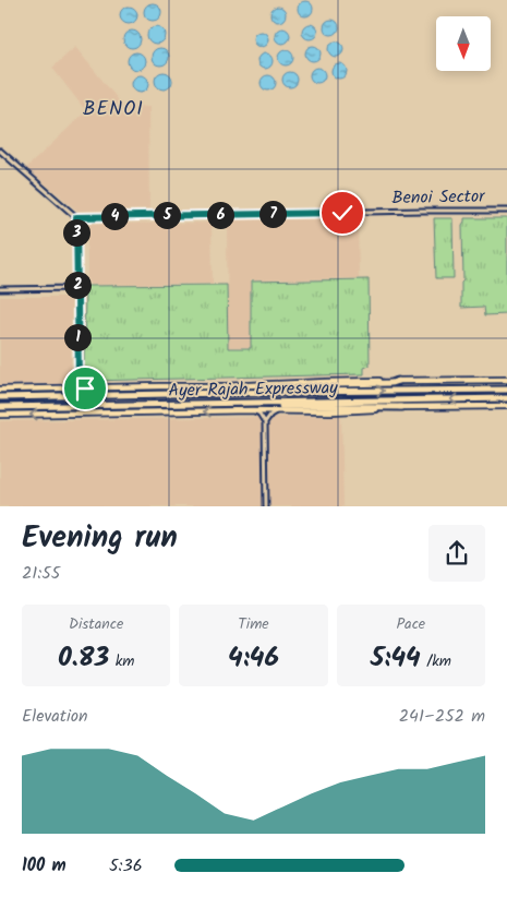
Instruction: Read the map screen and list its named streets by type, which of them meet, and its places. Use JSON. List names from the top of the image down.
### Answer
{
  "streets": {
    "highway": ["Ayer Rajah Expressway"],
    "street": ["Benoi Sector"]
  },
  "districts": ["BENOI"],
  "north": "bottom",
  "page": {
    "pins": [
      "7",
      "5",
      "6",
      "4",
      "3",
      "2",
      "1"
    ],
    "heading": ["Evening run", "21:55"],
    "stats": [
      ["Distance", "0.83 km"],
      ["Time", "4:46"],
      ["Pace", "5:44 /km"]
    ],
    "chart": ["Elevation", "241–252 m"],
    "list": [
      {
        "name": "100 m",
        "note": "5:36"
      }
    ]
  }
}
